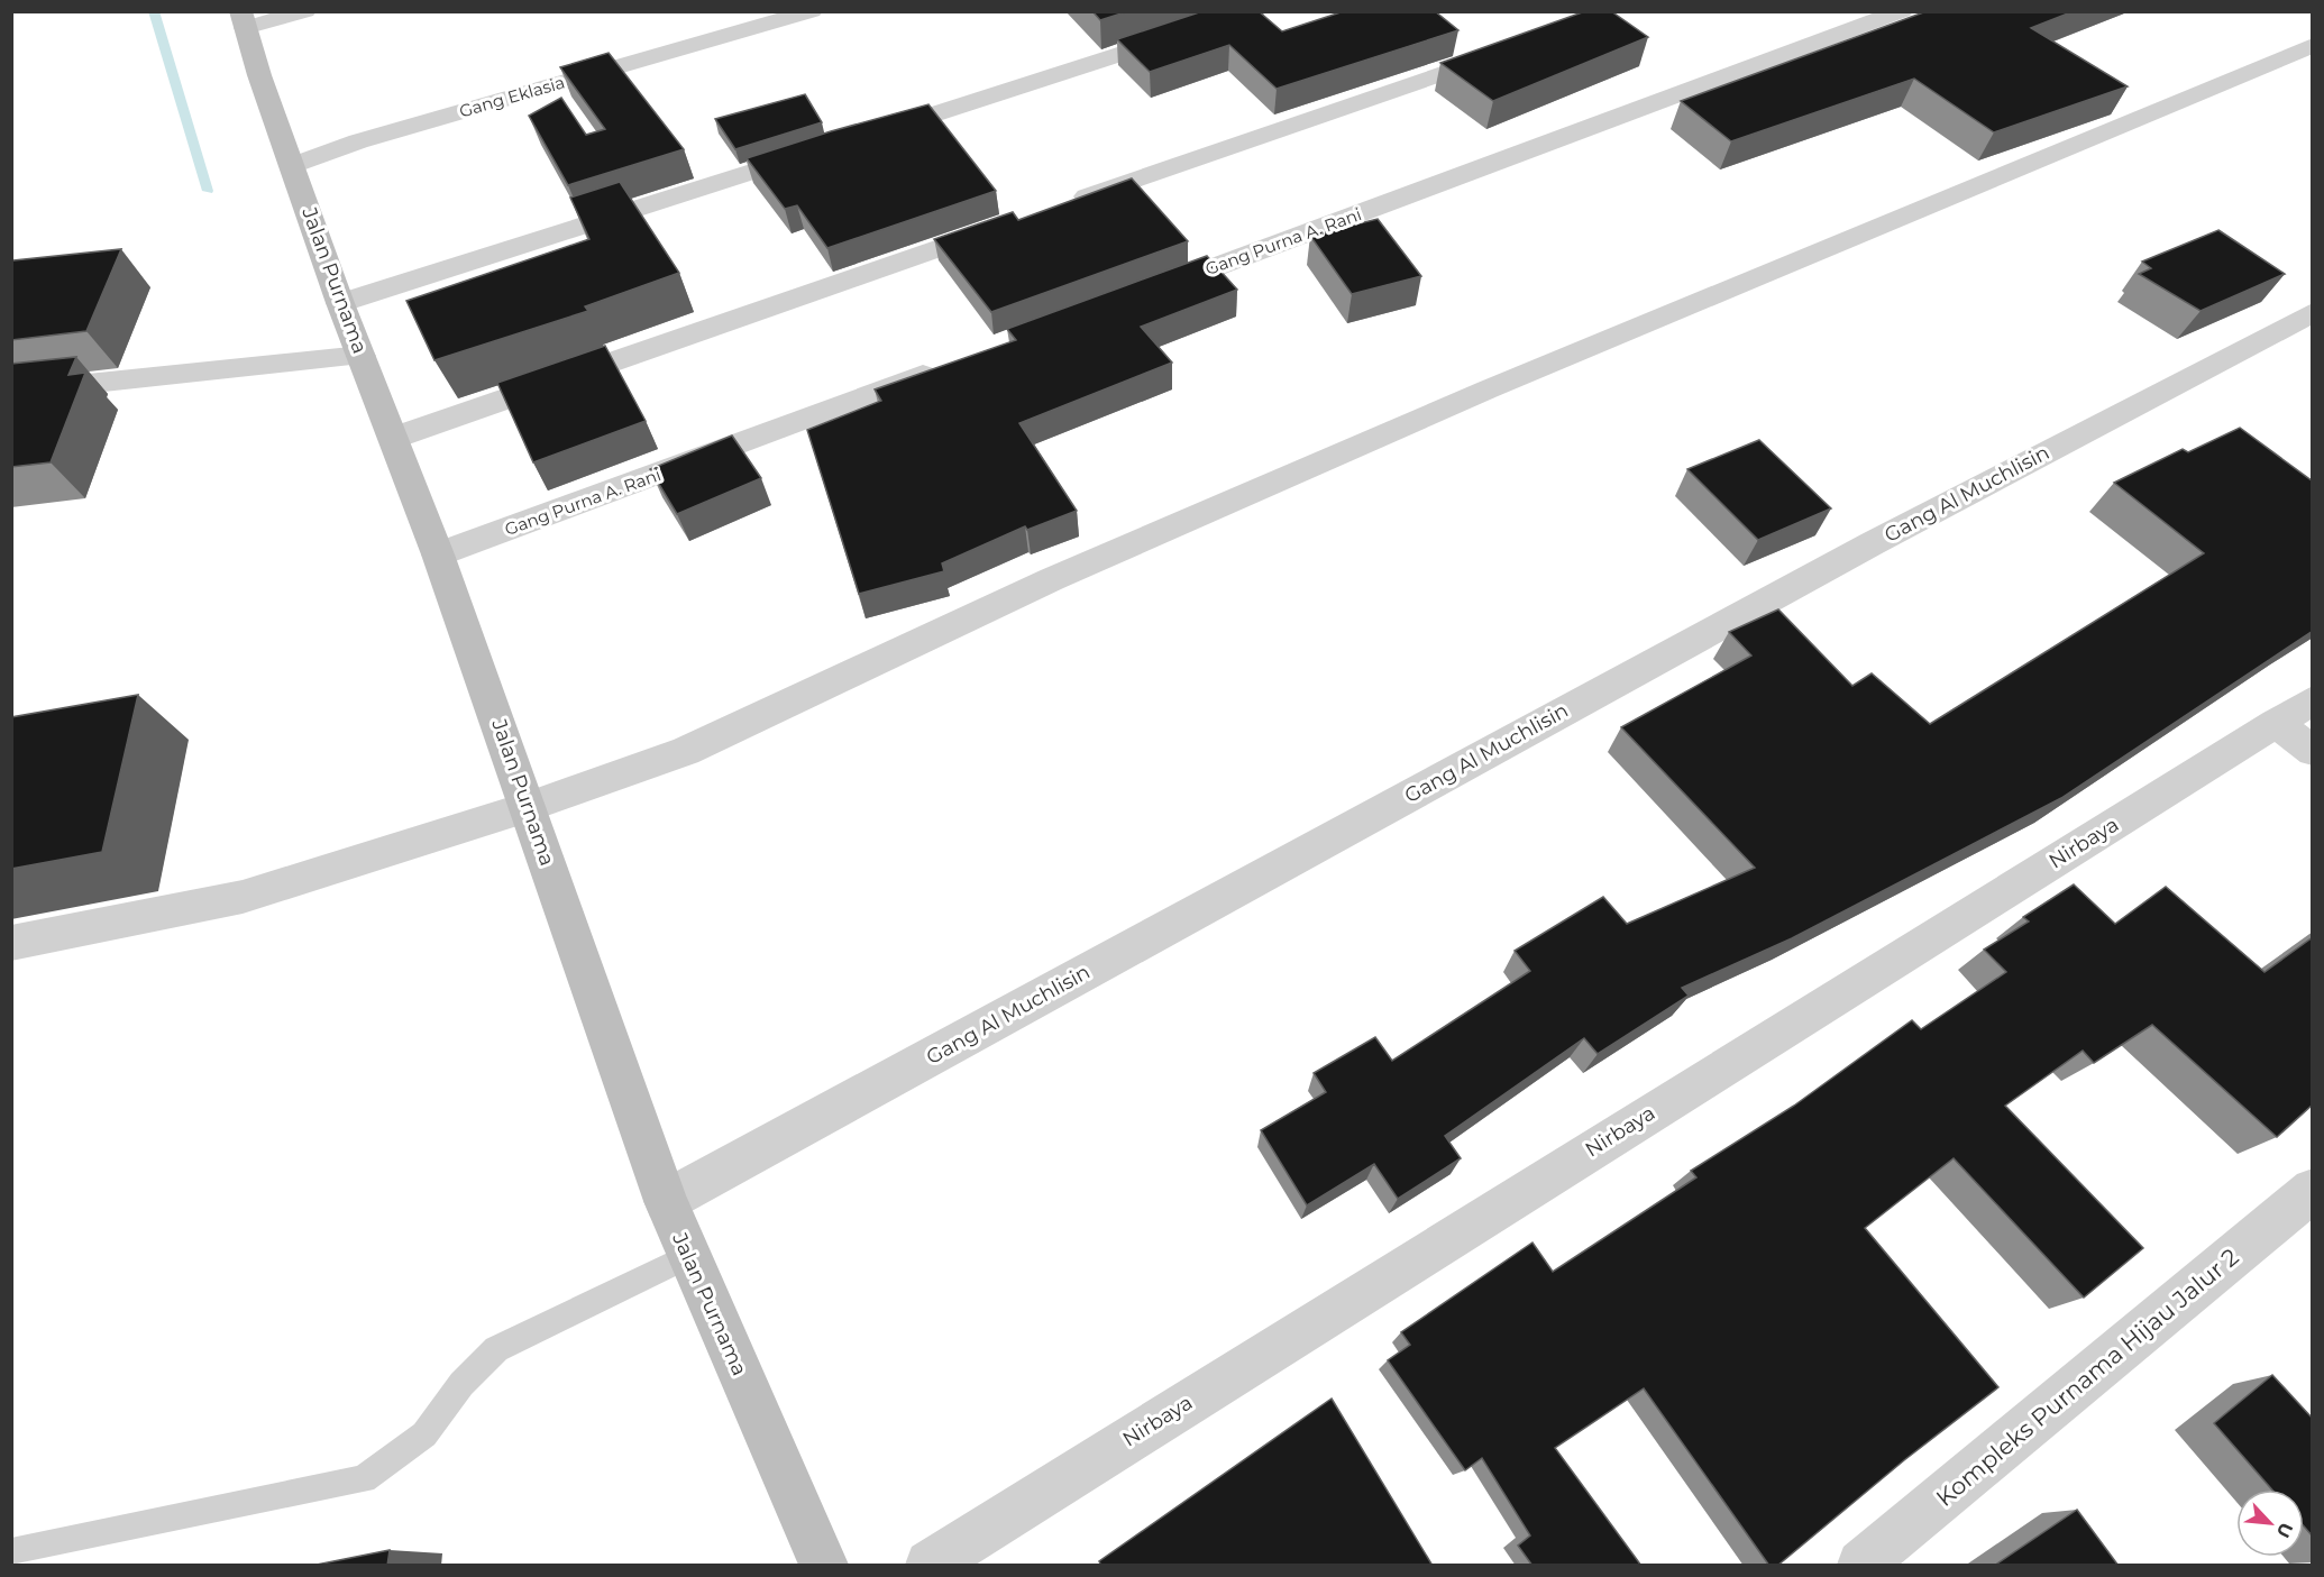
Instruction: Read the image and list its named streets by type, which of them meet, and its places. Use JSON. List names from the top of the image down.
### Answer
{
  "streets": {
    "street": [
      "Gang Eklasia",
      "Gang Purna A. Rani",
      "Jalan Purnama",
      "Gang Al Muchlisin",
      "Nirbaya",
      "Kompleks Purnama Hijau Jalur 2"
    ]
  },
  "crossings": [
    ["Gang Eklasia", "Jalan Purnama"],
    ["Gang Purna A. Rani", "Jalan Purnama"],
    ["Jalan Purnama", "Gang Al Muchlisin"]
  ],
  "north": "bottom right"
}
